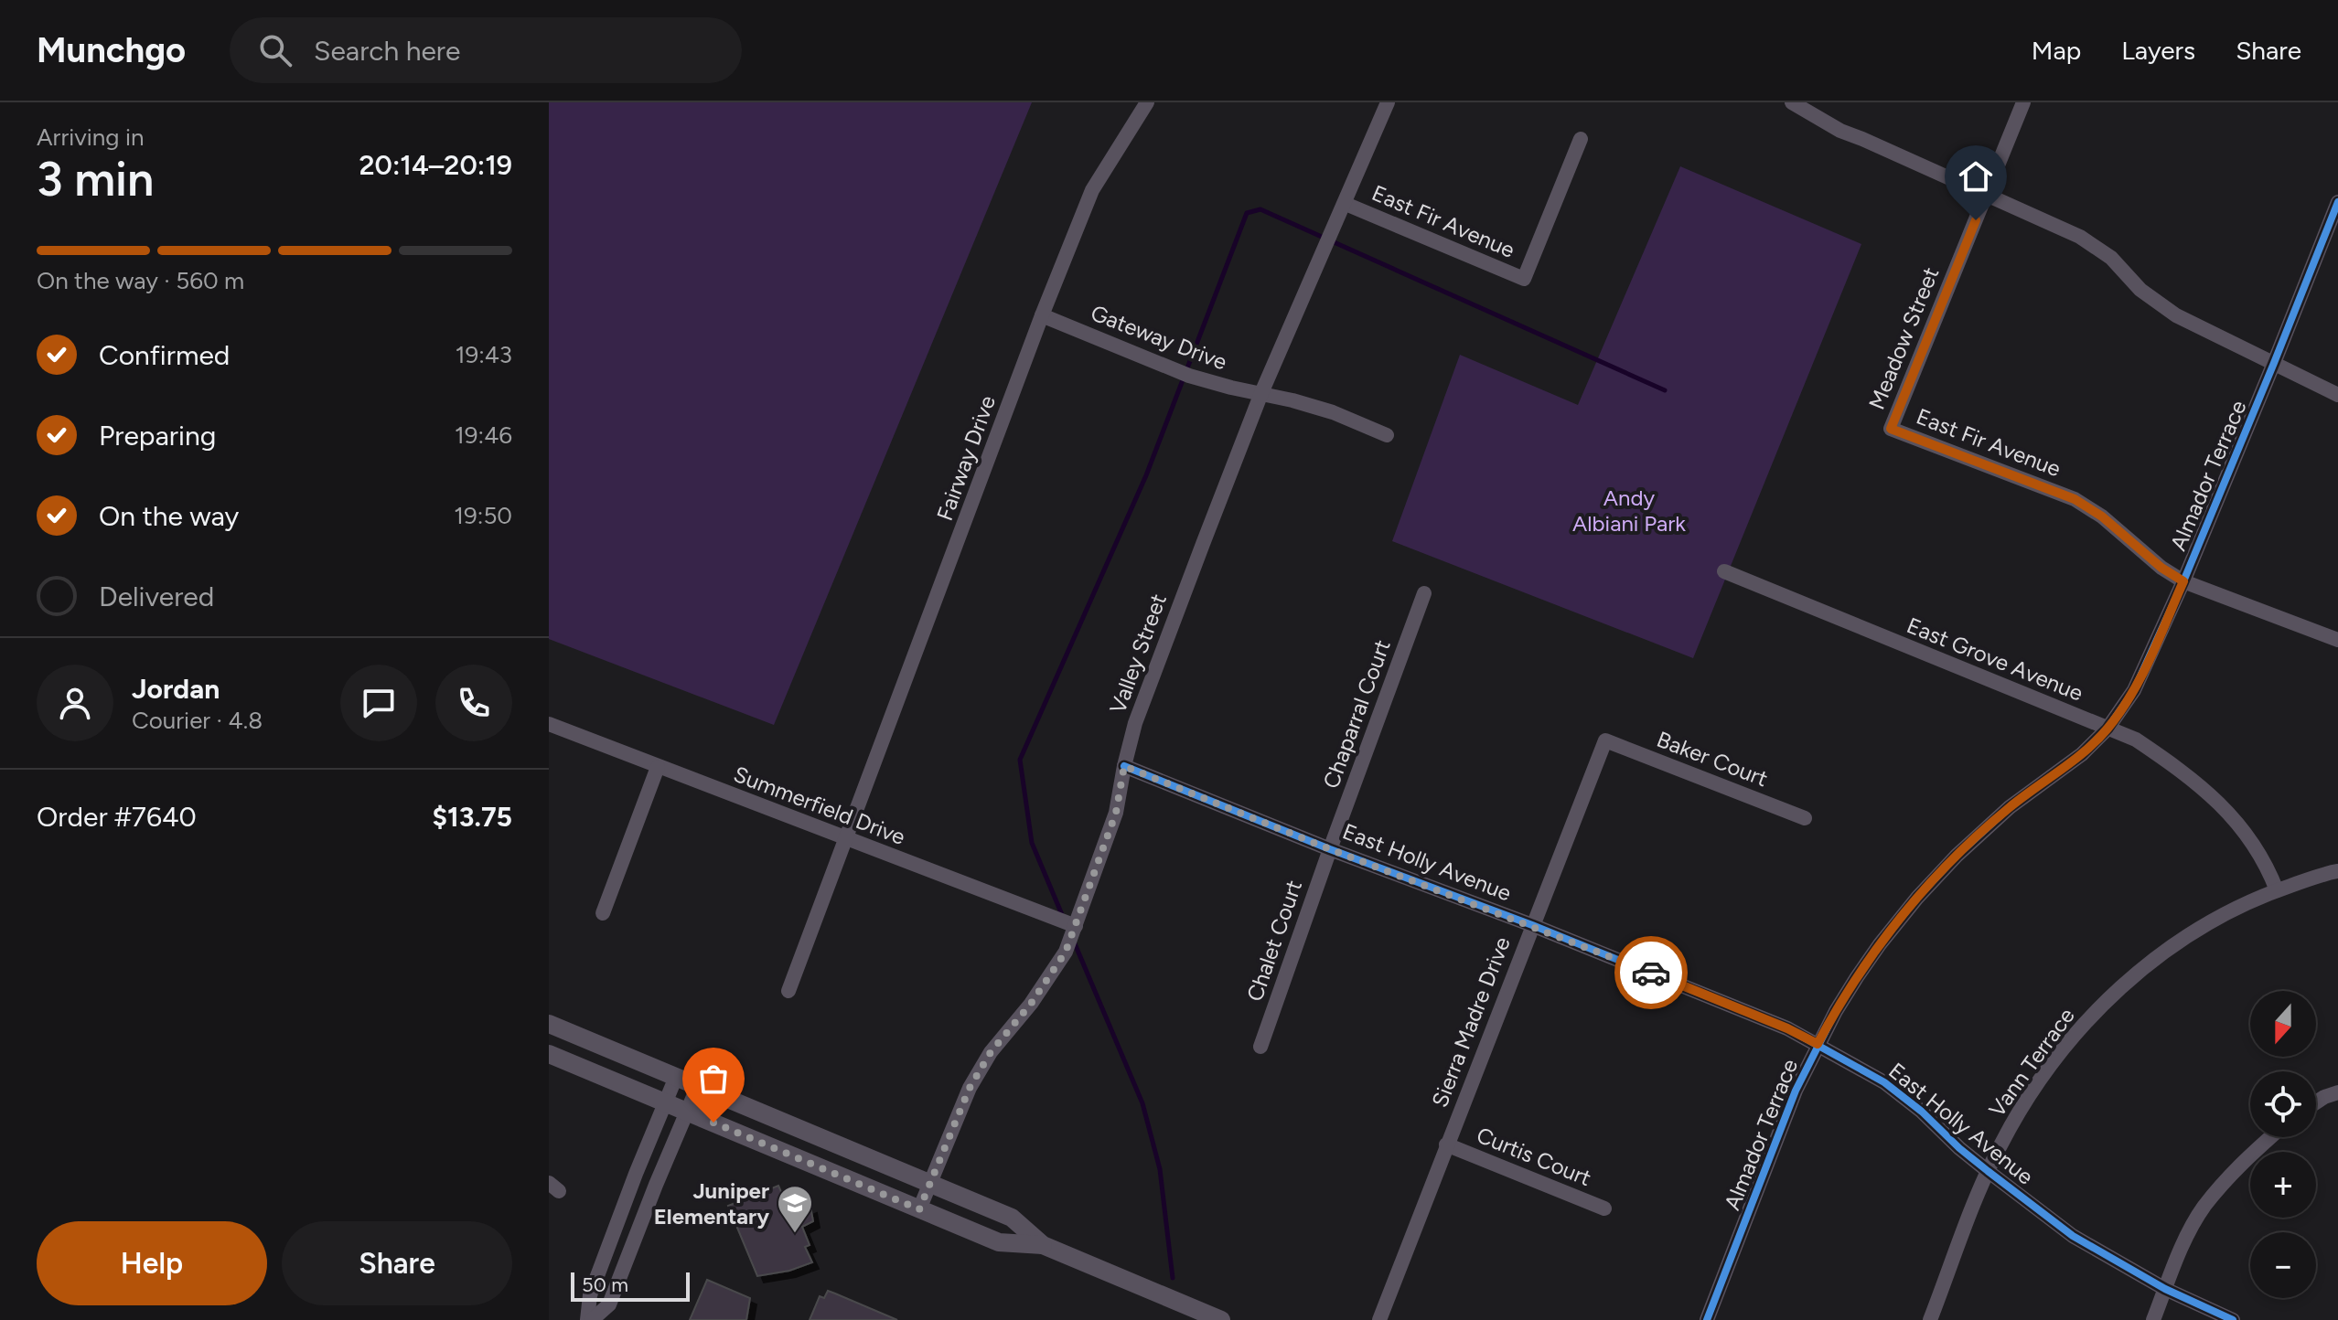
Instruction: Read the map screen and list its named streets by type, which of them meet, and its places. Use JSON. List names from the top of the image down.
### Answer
{
  "streets": {
    "street": [
      "East Fir Avenue",
      "Gateway Drive",
      "Meadow Street",
      "Fairway Drive",
      "Almador Terrace",
      "Valley Street",
      "East Grove Avenue",
      "Chaparral Court",
      "Baker Court",
      "Summerfield Drive",
      "East Holly Avenue",
      "Chalet Court",
      "Sierra Madre Drive",
      "Vann Terrace",
      "Curtis Court"
    ]
  },
  "crossings": [
    ["East Fir Avenue", "Meadow Street"],
    ["East Fir Avenue", "Almador Terrace"],
    ["East Fir Avenue", "Valley Street"],
    ["Gateway Drive", "Fairway Drive"],
    ["Gateway Drive", "Valley Street"],
    ["Fairway Drive", "Summerfield Drive"],
    ["Almador Terrace", "East Grove Avenue"],
    ["Almador Terrace", "East Holly Avenue"],
    ["Valley Street", "Summerfield Drive"],
    ["Valley Street", "East Holly Avenue"],
    ["East Grove Avenue", "Vann Terrace"],
    ["Chaparral Court", "East Holly Avenue"],
    ["Chaparral Court", "Chalet Court"],
    ["Baker Court", "Sierra Madre Drive"],
    ["East Holly Avenue", "Chalet Court"],
    ["East Holly Avenue", "Sierra Madre Drive"],
    ["East Holly Avenue", "Vann Terrace"],
    ["Sierra Madre Drive", "Curtis Court"]
  ],
  "parks": ["Andy Albiani Park"],
  "places": {
    "school or university": ["Juniper Elementary"]
  },
  "scale_bar": "50 m",
  "north": "bottom",
  "page": {
    "header": "Munchgo",
    "search": "Search here",
    "nav": ["Map", "Layers", "Share"],
    "heading": ["3 min", "Arriving in", "20:14–20:19"],
    "panel": [
      "Jordan",
      "Courier · 4.8",
      "Order #7640",
      "$13.75"
    ],
    "bar": "On the way · 560 m",
    "list": [
      ["Confirmed", "19:43"],
      ["Preparing", "19:46"],
      ["On the way", "19:50"],
      "Delivered"
    ],
    "map_buttons": ["+", "−"],
    "buttons": ["Help", "Share"],
    "scale": "50 m"
  }
}
